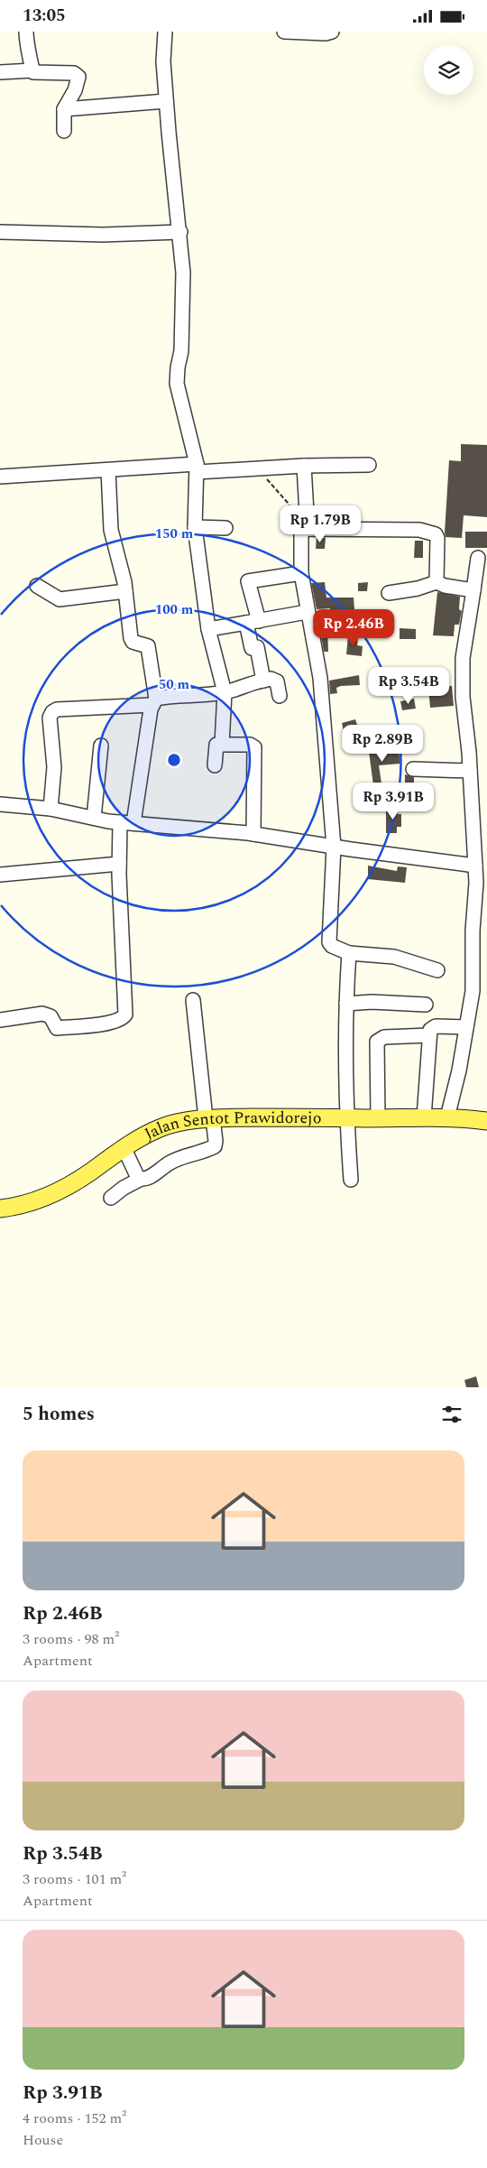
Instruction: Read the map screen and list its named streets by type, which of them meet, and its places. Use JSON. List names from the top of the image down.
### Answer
{
  "streets": {
    "main road": ["Jalan Sentot Prawidorejo"]
  },
  "page": {
    "status": "13:05",
    "price": [
      "Rp 1.79B",
      "Rp 2.46B",
      "Rp 3.54B",
      "Rp 2.89B",
      "Rp 3.91B"
    ],
    "heading": "5 homes",
    "list": [
      {
        "name": "Rp 2.46B",
        "note": "3 rooms · 98 m² · Apartment"
      },
      {
        "name": "Rp 3.54B",
        "note": "3 rooms · 101 m² · Apartment"
      },
      {
        "name": "Rp 3.91B",
        "note": "4 rooms · 152 m² · House"
      }
    ]
  },
  "rings": ["150 m", "100 m", "50 m"]
}
